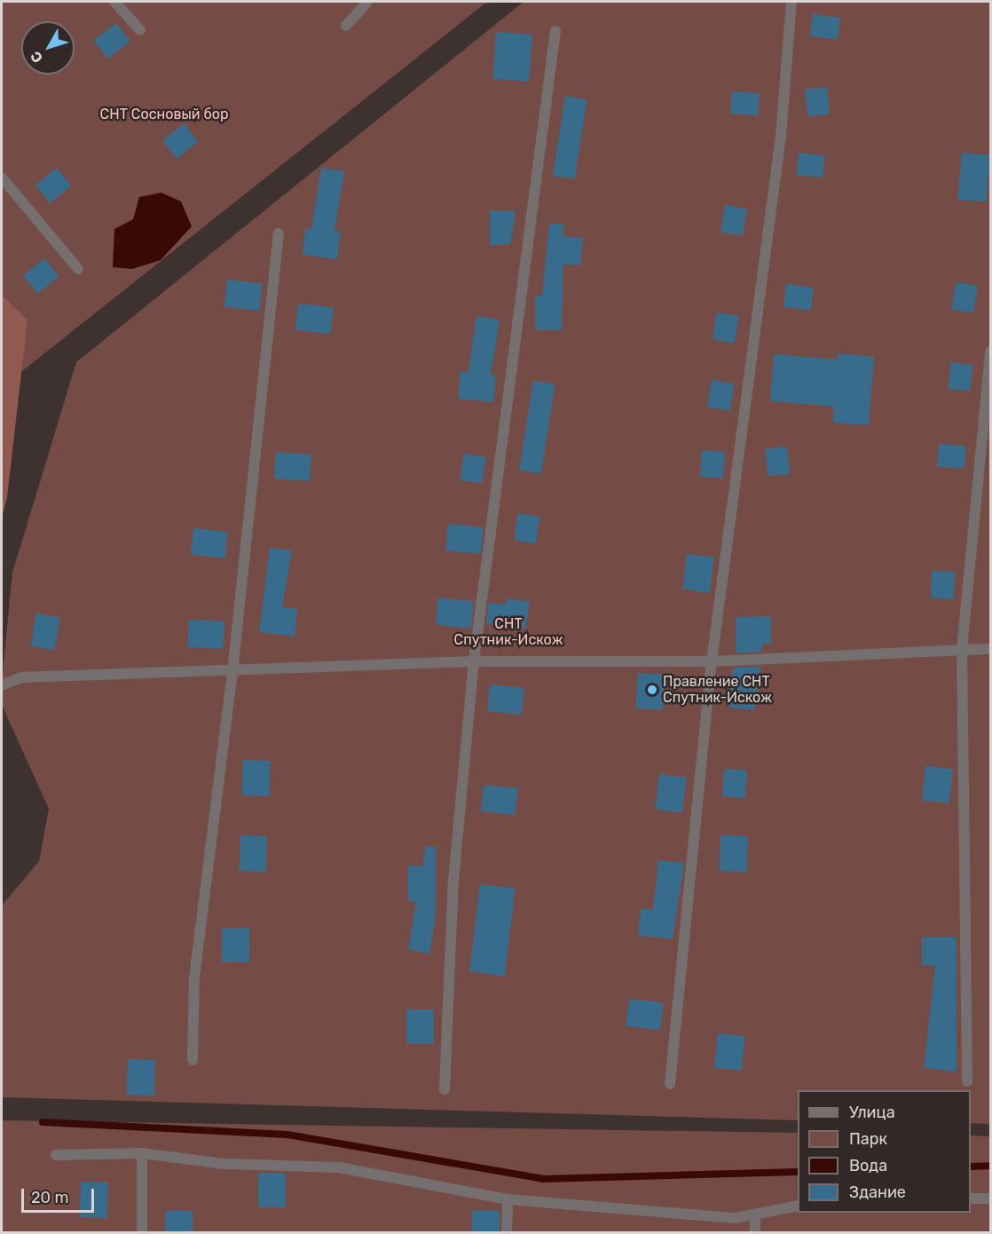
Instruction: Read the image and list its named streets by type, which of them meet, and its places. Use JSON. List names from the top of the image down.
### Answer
{
  "parks": ["СНТ Сосновый бор", "СНТ Спутник-Искож"],
  "places": ["Правление СНТ Спутник-Искож"],
  "legend": [
    "Улица",
    "Парк",
    "Вода",
    "Здание"
  ],
  "scale_bar": "20 m",
  "north": "bottom left"
}
